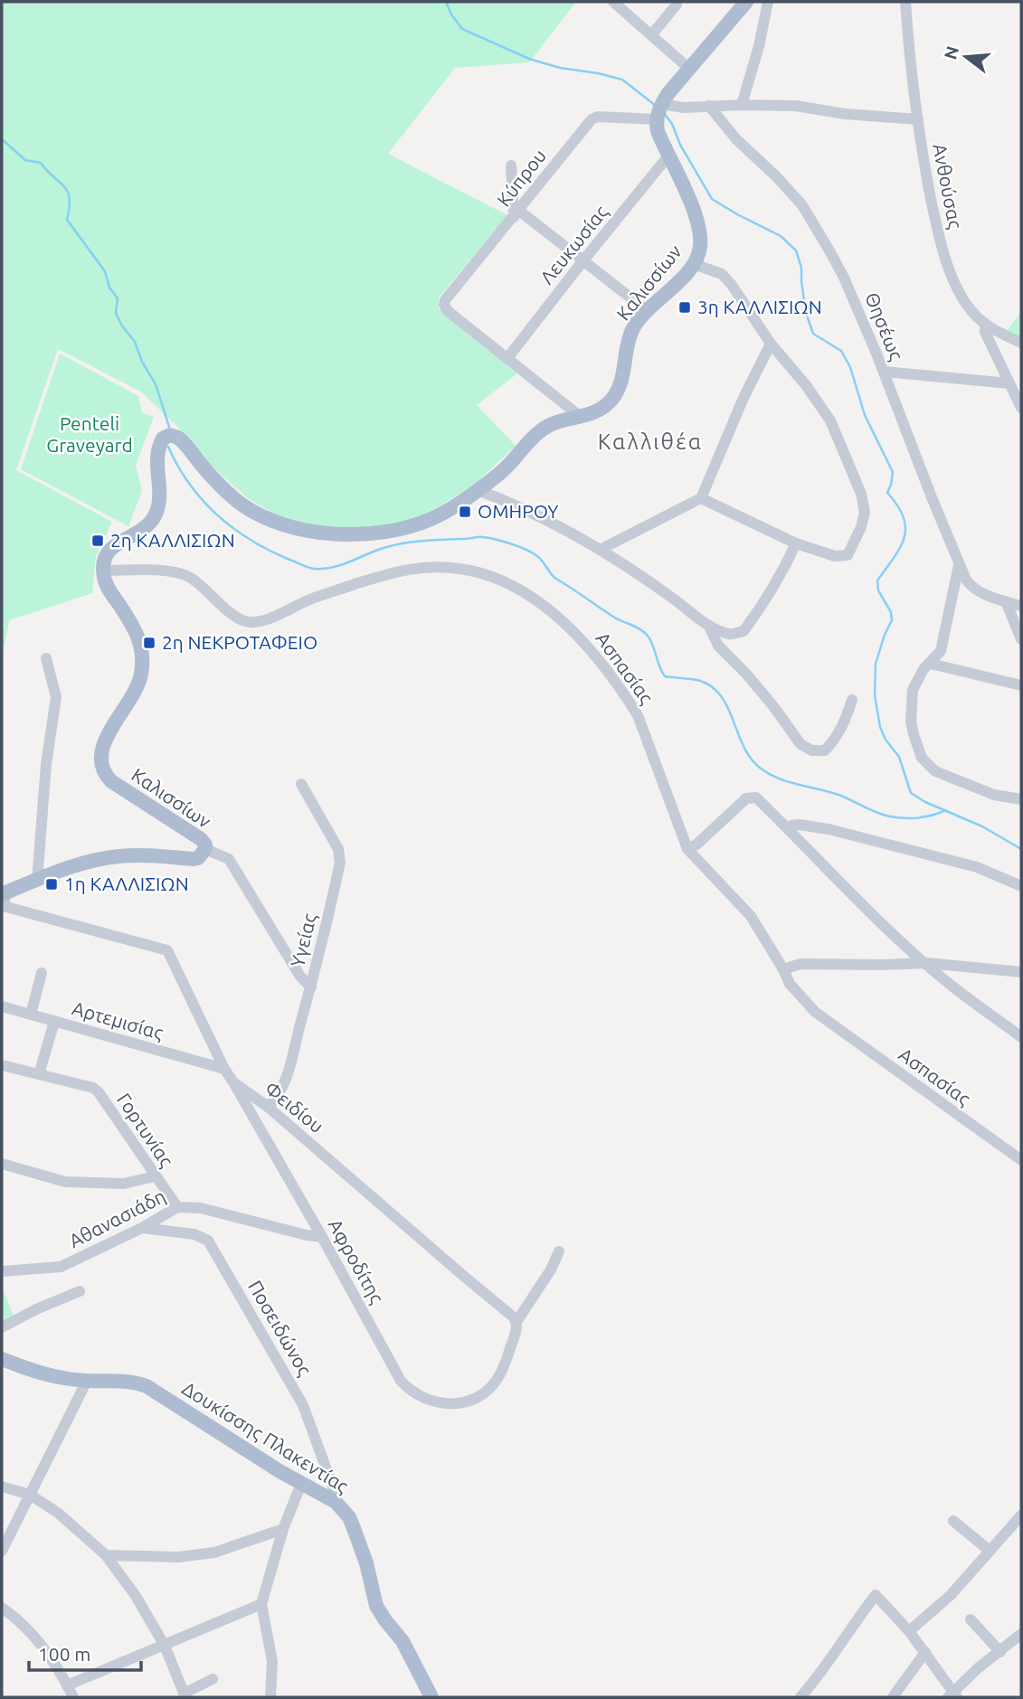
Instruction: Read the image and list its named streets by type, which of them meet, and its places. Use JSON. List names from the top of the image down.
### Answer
{
  "streets": {
    "main road": ["Καλισσίων", "Δουκίσσης Πλακεντίας"],
    "street": [
      "Κύπρου",
      "Ανθούσας",
      "Λευκωσίας",
      "Θησέως",
      "Ασπασίας",
      "Υγείας",
      "Αρτεμισίας",
      "Φειδίου",
      "Γορτυνίας",
      "Αθανασιάδη",
      "Αφροδίτης",
      "Ποσειδώνος"
    ]
  },
  "crossings": [
    ["Κύπρου", "Λευκωσίας"],
    ["Κύπρου", "Καλισσίων"],
    ["Λευκωσίας", "Καλισσίων"],
    ["Καλισσίων", "Ασπασίας"],
    ["Καλισσίων", "Φειδίου"],
    ["Υγείας", "Φειδίου"],
    ["Αρτεμισίας", "Φειδίου"],
    ["Φειδίου", "Αφροδίτης"],
    ["Γορτυνίας", "Αθανασιάδη"],
    ["Αθανασιάδη", "Αφροδίτης"],
    ["Αθανασιάδη", "Ποσειδώνος"],
    ["Ποσειδώνος", "Δουκίσσης Πλακεντίας"]
  ],
  "districts": ["Καλλιθέα"],
  "parks": ["Penteli Graveyard"],
  "places": {
    "transit": [
      "3η ΚΑΛΛΙΣΙΩΝ",
      "ΟΜΗΡΟΥ",
      "2η ΚΑΛΛΙΣΙΩΝ",
      "2η ΝΕΚΡΟΤΑΦΕΙΟ",
      "1η ΚΑΛΛΙΣΙΩΝ"
    ]
  },
  "scale_bar": "100 m",
  "north": "left"
}
